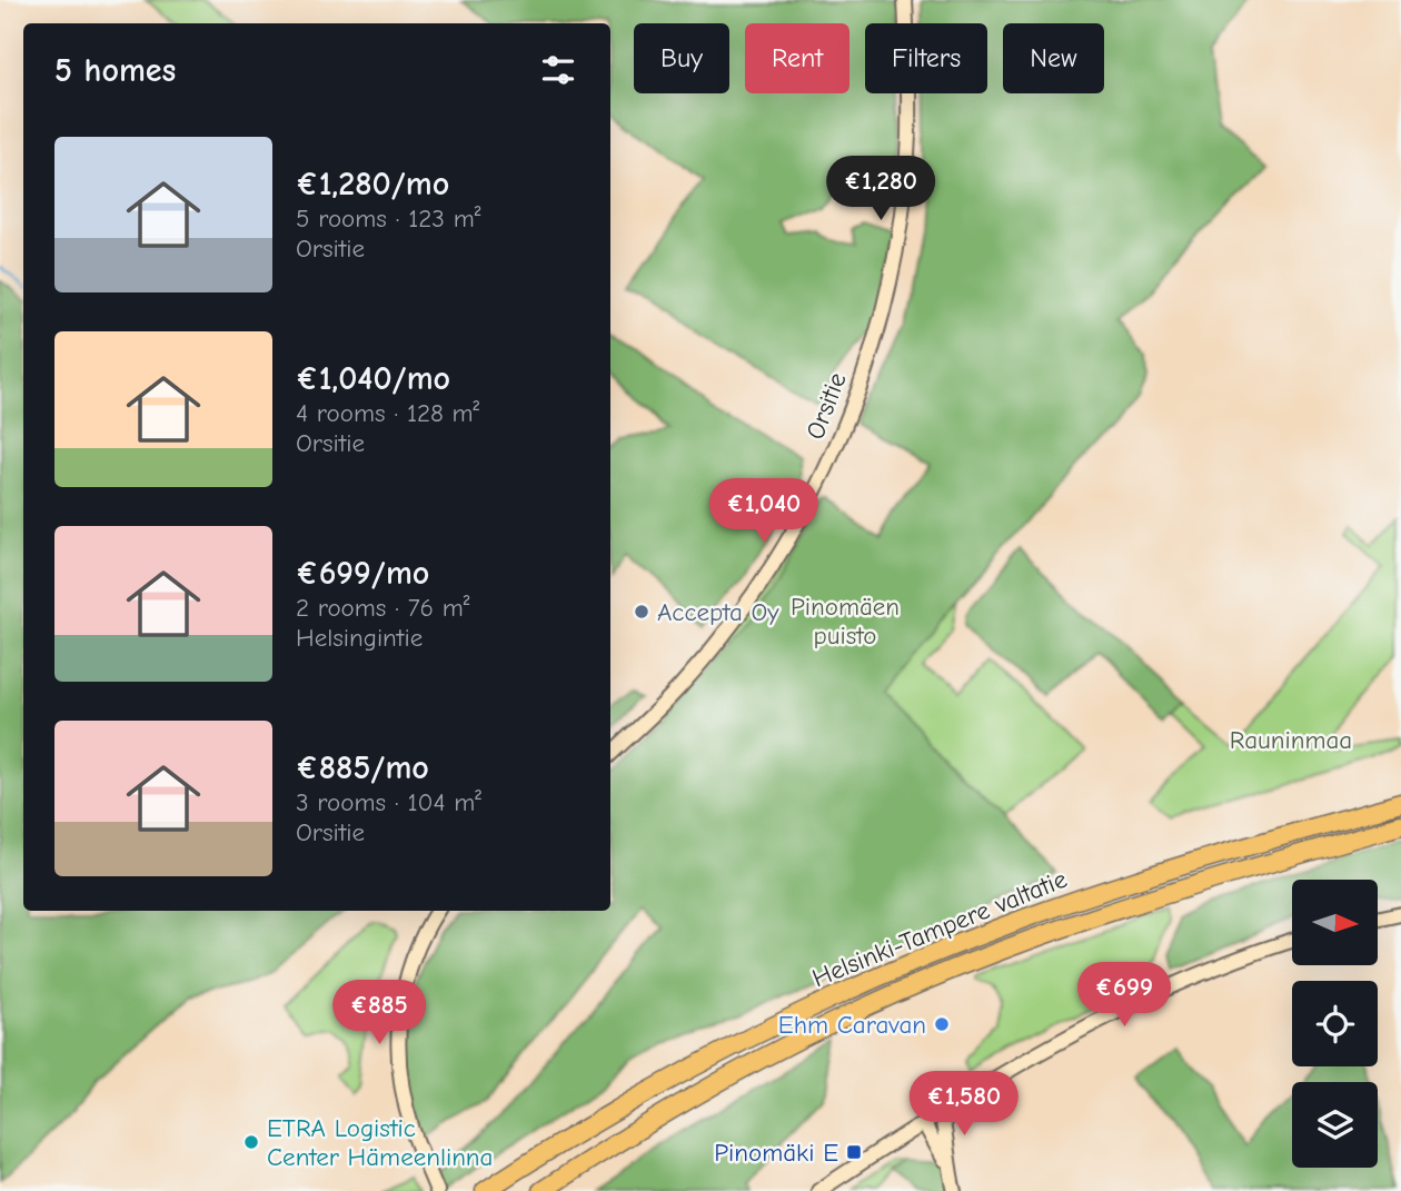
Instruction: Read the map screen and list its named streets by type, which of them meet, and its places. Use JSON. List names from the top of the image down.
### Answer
{
  "streets": {
    "highway": ["Helsinki-Tampere valtatie"],
    "main road": ["Orsitie"]
  },
  "parks": ["Pinomäen puisto", "Rauninmaa"],
  "places": {
    "other": ["Accepta Oy", "Ehm Caravan", "ETRA Logistic Center Hämeenlinna"],
    "transit": ["Pinomäki E"]
  },
  "north": "right",
  "page": {
    "chip": [
      "Buy",
      "Rent",
      "Filters",
      "New"
    ],
    "heading": "5 homes",
    "list": [
      {
        "name": "€1,280/mo",
        "note": "5 rooms · 123 m² · Orsitie"
      },
      {
        "name": "€1,040/mo",
        "note": "4 rooms · 128 m² · Orsitie"
      },
      {
        "name": "€699/mo",
        "note": "2 rooms · 76 m² · Helsingintie"
      },
      {
        "name": "€885/mo",
        "note": "3 rooms · 104 m² · Orsitie"
      }
    ],
    "price": [
      "€1,280",
      "€1,040",
      "€699",
      "€885",
      "€1,580"
    ]
  }
}
